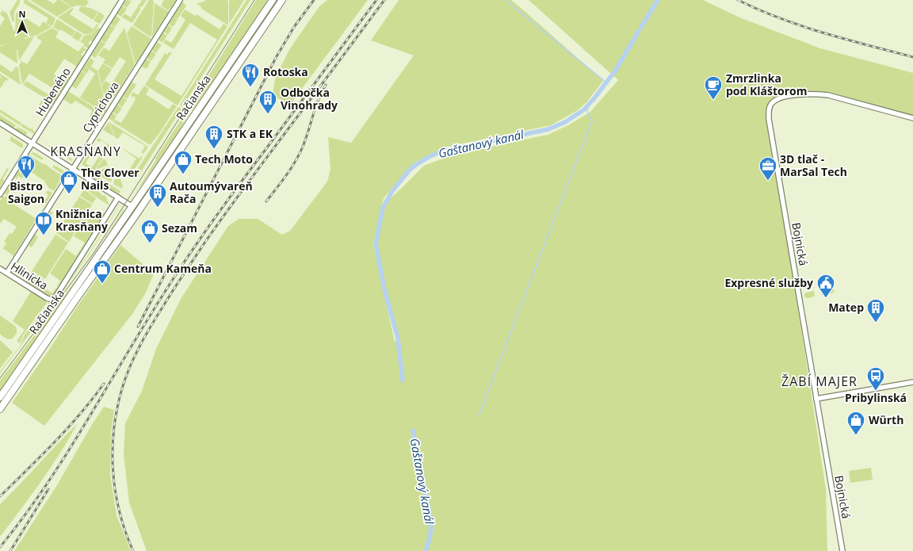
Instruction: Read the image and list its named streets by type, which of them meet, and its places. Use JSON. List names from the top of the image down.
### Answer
{
  "streets": {
    "main road": ["Račianska"],
    "street": [
      "Hubeného",
      "Cyprichova",
      "Bojnická",
      "Hlinícka"
    ]
  },
  "crossings": [
    ["Račianska", "Hlinícka"],
    ["Cyprichova", "Hlinícka"]
  ],
  "districts": ["KRASŇANY", "ŽABÍ MAJER"],
  "water": ["Gaštanový kanál"],
  "places": {
    "restaurant": ["Rotoska", "Bistro Saigon"],
    "cafe": ["Zmrzlinka pod Kláštorom"],
    "building": [
      "Odbočka Vinohrady",
      "STK a EK",
      "Autoumývareň Rača",
      "Matep"
    ],
    "shop": [
      "Tech Moto",
      "The Clover Nails",
      "Sezam",
      "Centrum Kameňa",
      "Würth"
    ],
    "office": ["3D tlač - MarSal Tech"],
    "library": ["Knižnica Krasňany"],
    "public building": ["Expresné služby"],
    "bus stop": ["Pribylinská"]
  },
  "north": "top"
}
